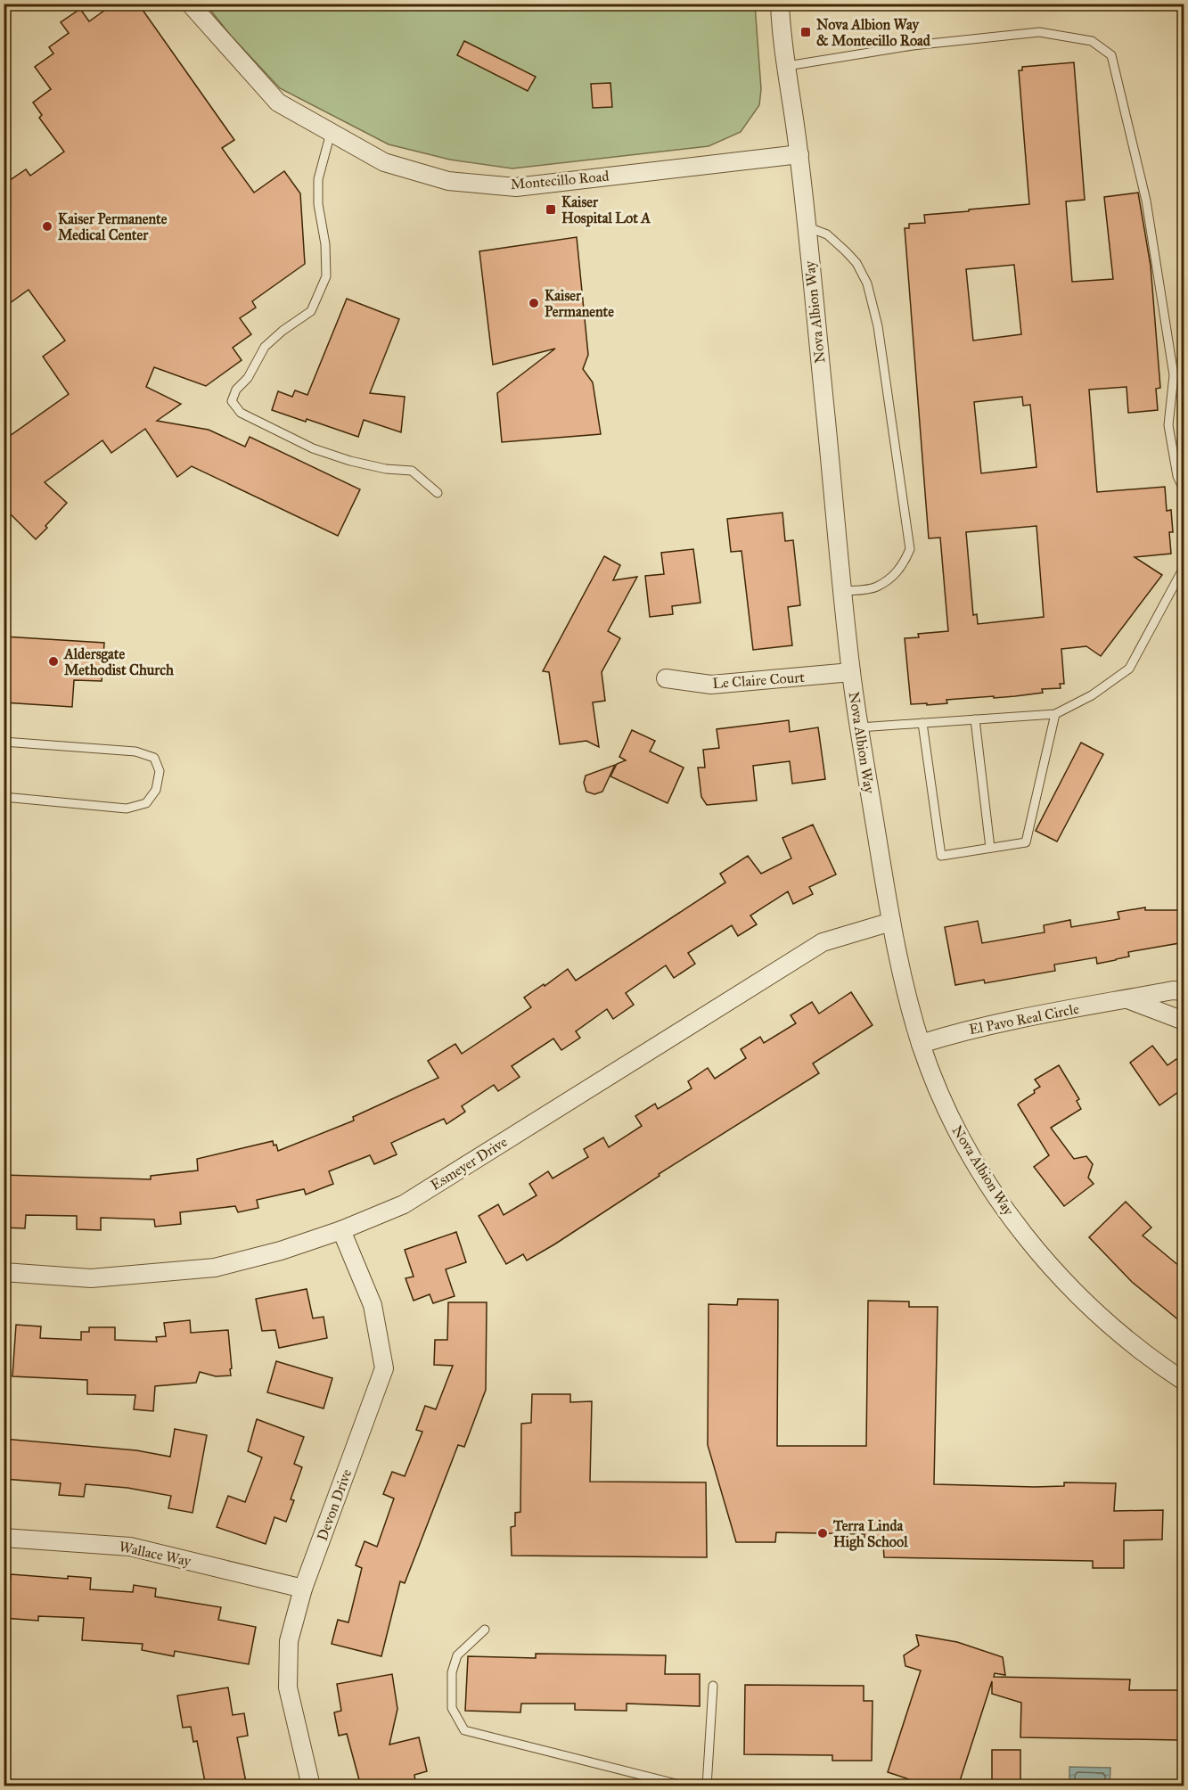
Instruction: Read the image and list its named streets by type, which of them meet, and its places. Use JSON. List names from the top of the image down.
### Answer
{
  "streets": {
    "street": [
      "Montecillo Road",
      "Nova Albion Way",
      "Le Claire Court",
      "El Pavo Real Circle",
      "Esmeyer Drive",
      "Devon Drive",
      "Wallace Way"
    ]
  },
  "crossings": [
    ["Montecillo Road", "Nova Albion Way"],
    ["Nova Albion Way", "Le Claire Court"],
    ["Nova Albion Way", "El Pavo Real Circle"],
    ["Nova Albion Way", "Esmeyer Drive"],
    ["Esmeyer Drive", "Devon Drive"],
    ["Devon Drive", "Wallace Way"]
  ],
  "places": {
    "transit": ["Nova Albion Way & Montecillo Road", "Kaiser Hospital Lot A"],
    "other": [
      "Kaiser Permanente Medical Center",
      "Kaiser Permanente",
      "Aldersgate Methodist Church",
      "Terra Linda High School"
    ]
  }
}
